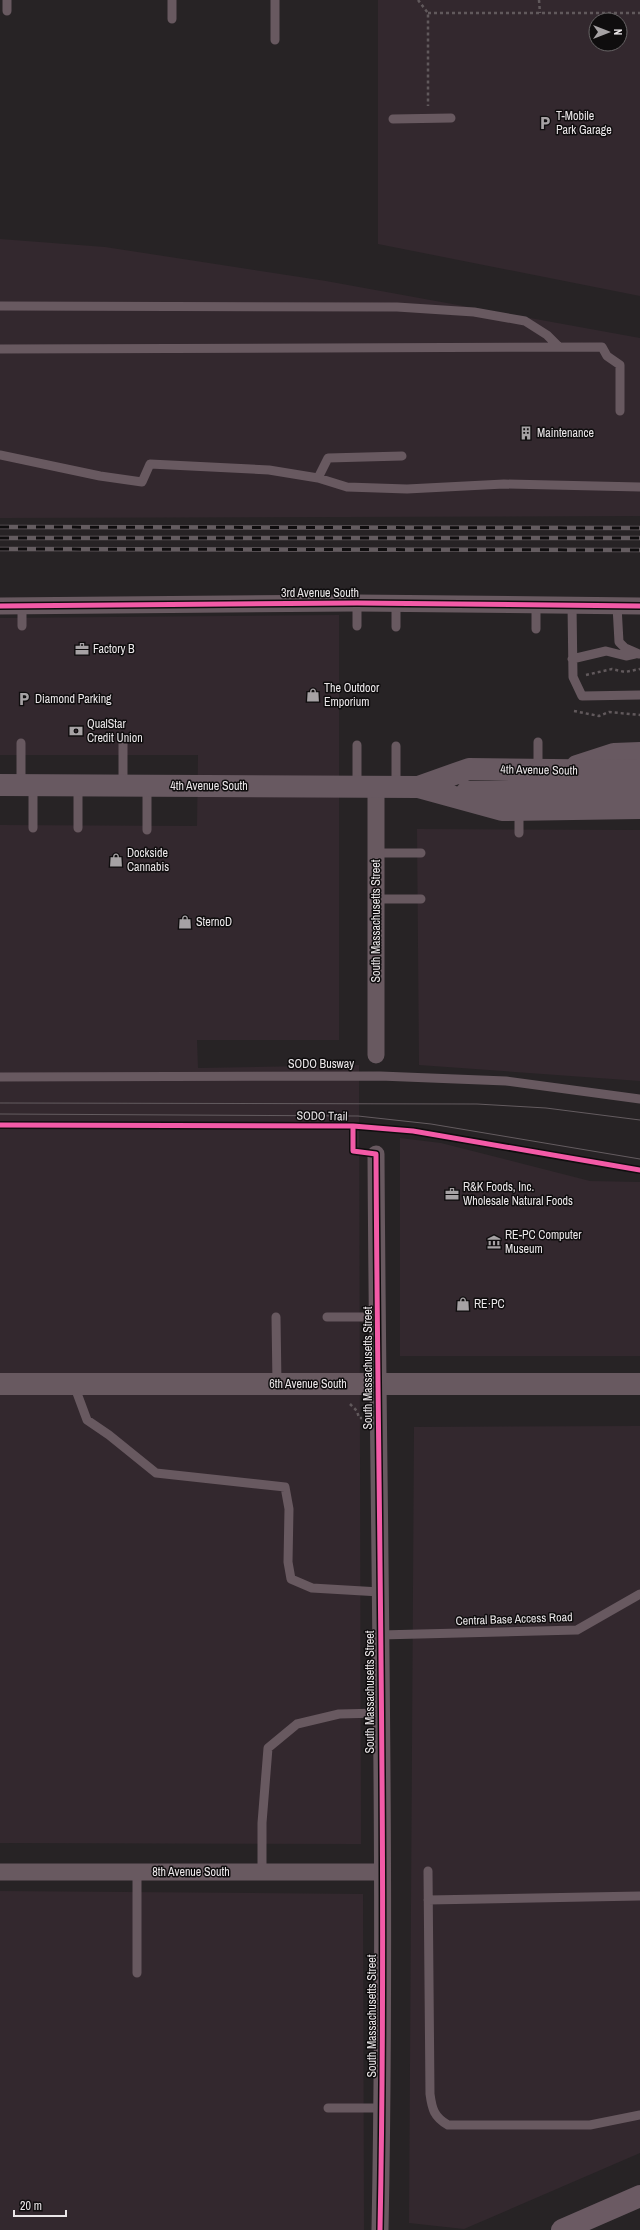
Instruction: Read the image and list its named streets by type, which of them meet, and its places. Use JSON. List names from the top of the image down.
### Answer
{
  "streets": {
    "main road": ["4th Avenue South"],
    "street": [
      "3rd Avenue South",
      "South Massachusetts Street",
      "6th Avenue South",
      "8th Avenue South"
    ],
    "lane": ["SODO Busway", "Central Base Access Road"],
    "cycle path": ["SODO Trail"]
  },
  "crossings": [
    ["4th Avenue South", "South Massachusetts Street"],
    ["South Massachusetts Street", "6th Avenue South"],
    ["South Massachusetts Street", "Central Base Access Road"],
    ["South Massachusetts Street", "8th Avenue South"]
  ],
  "places": {
    "parking": ["T-Mobile Park Garage", "Diamond Parking"],
    "building": ["Maintenance"],
    "office": ["Factory B", "R&K Foods, Inc. Wholesale Natural Foods"],
    "shop": [
      "The Outdoor Emporium",
      "Dockside Cannabis",
      "SternoD",
      "RE∙PC"
    ],
    "bank": ["QualStar Credit Union"],
    "museum": ["RE-PC Computer Museum"]
  },
  "scale_bar": "20 m",
  "north": "right"
}
